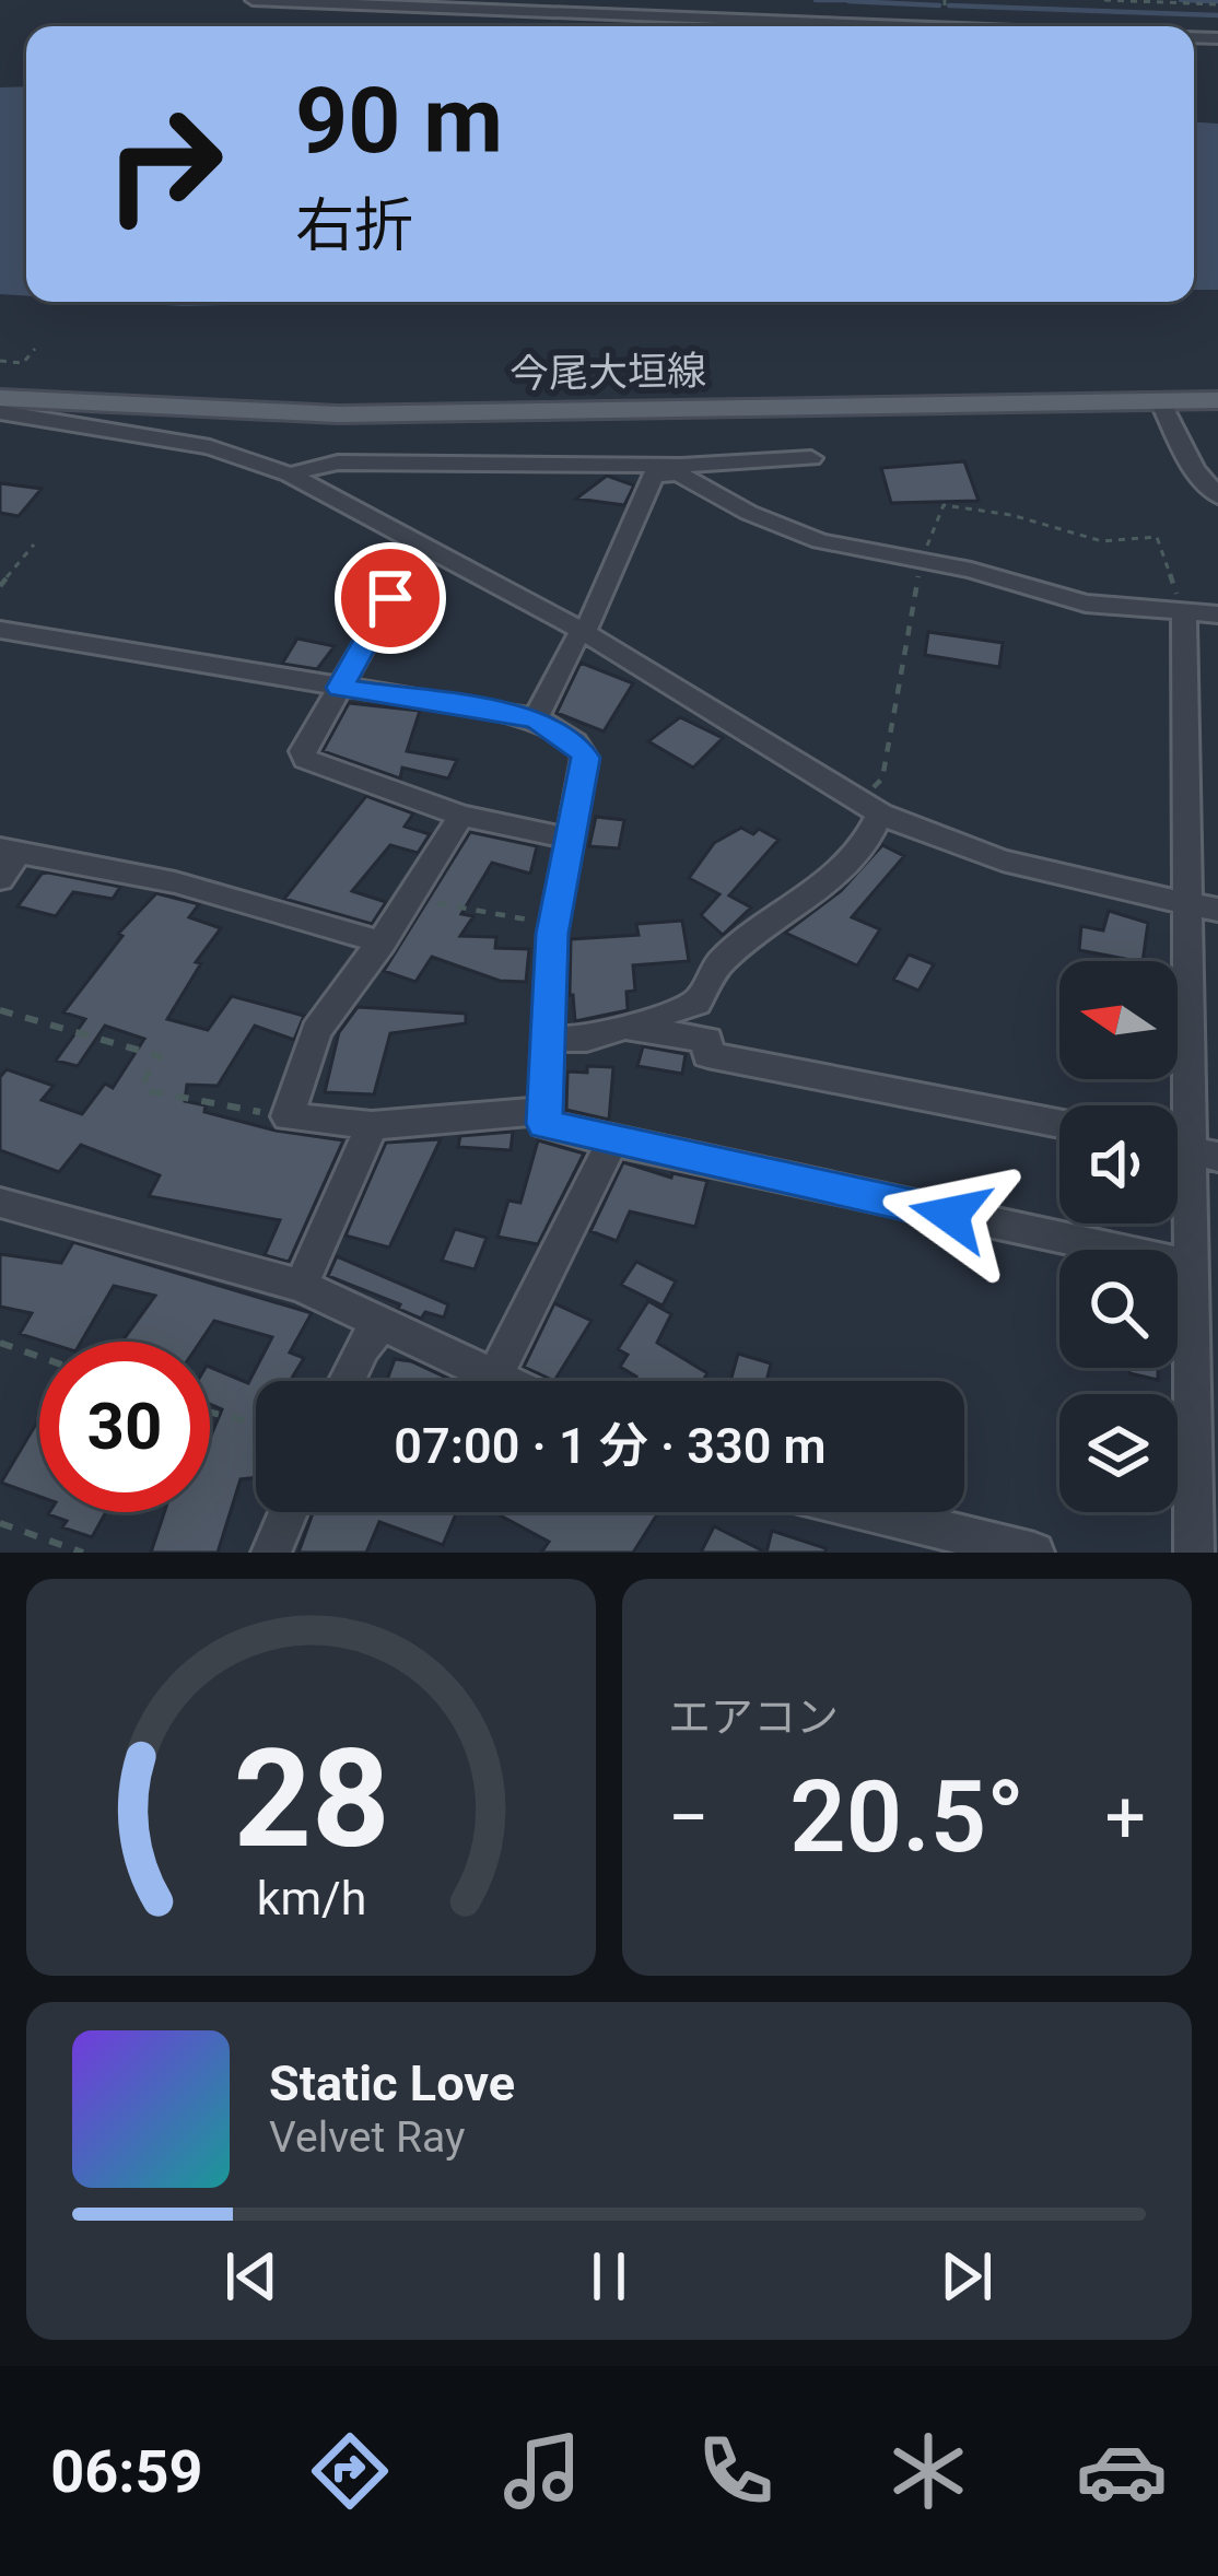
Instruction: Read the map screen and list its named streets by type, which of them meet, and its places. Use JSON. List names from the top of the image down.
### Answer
{
  "streets": {
    "main road": ["今尾大垣線"]
  },
  "north": "left",
  "page": {
    "turn": ["90 m", "右折"],
    "limit": "30",
    "trip": "07:00 · 1 分 · 330 m",
    "tile": "エアコン",
    "heat": ["−", "20.5°", "+"],
    "song": ["Static Love", "Velvet Ray"],
    "tabs": "06:59",
    "gauge": ["28", "km/h"]
  }
}
